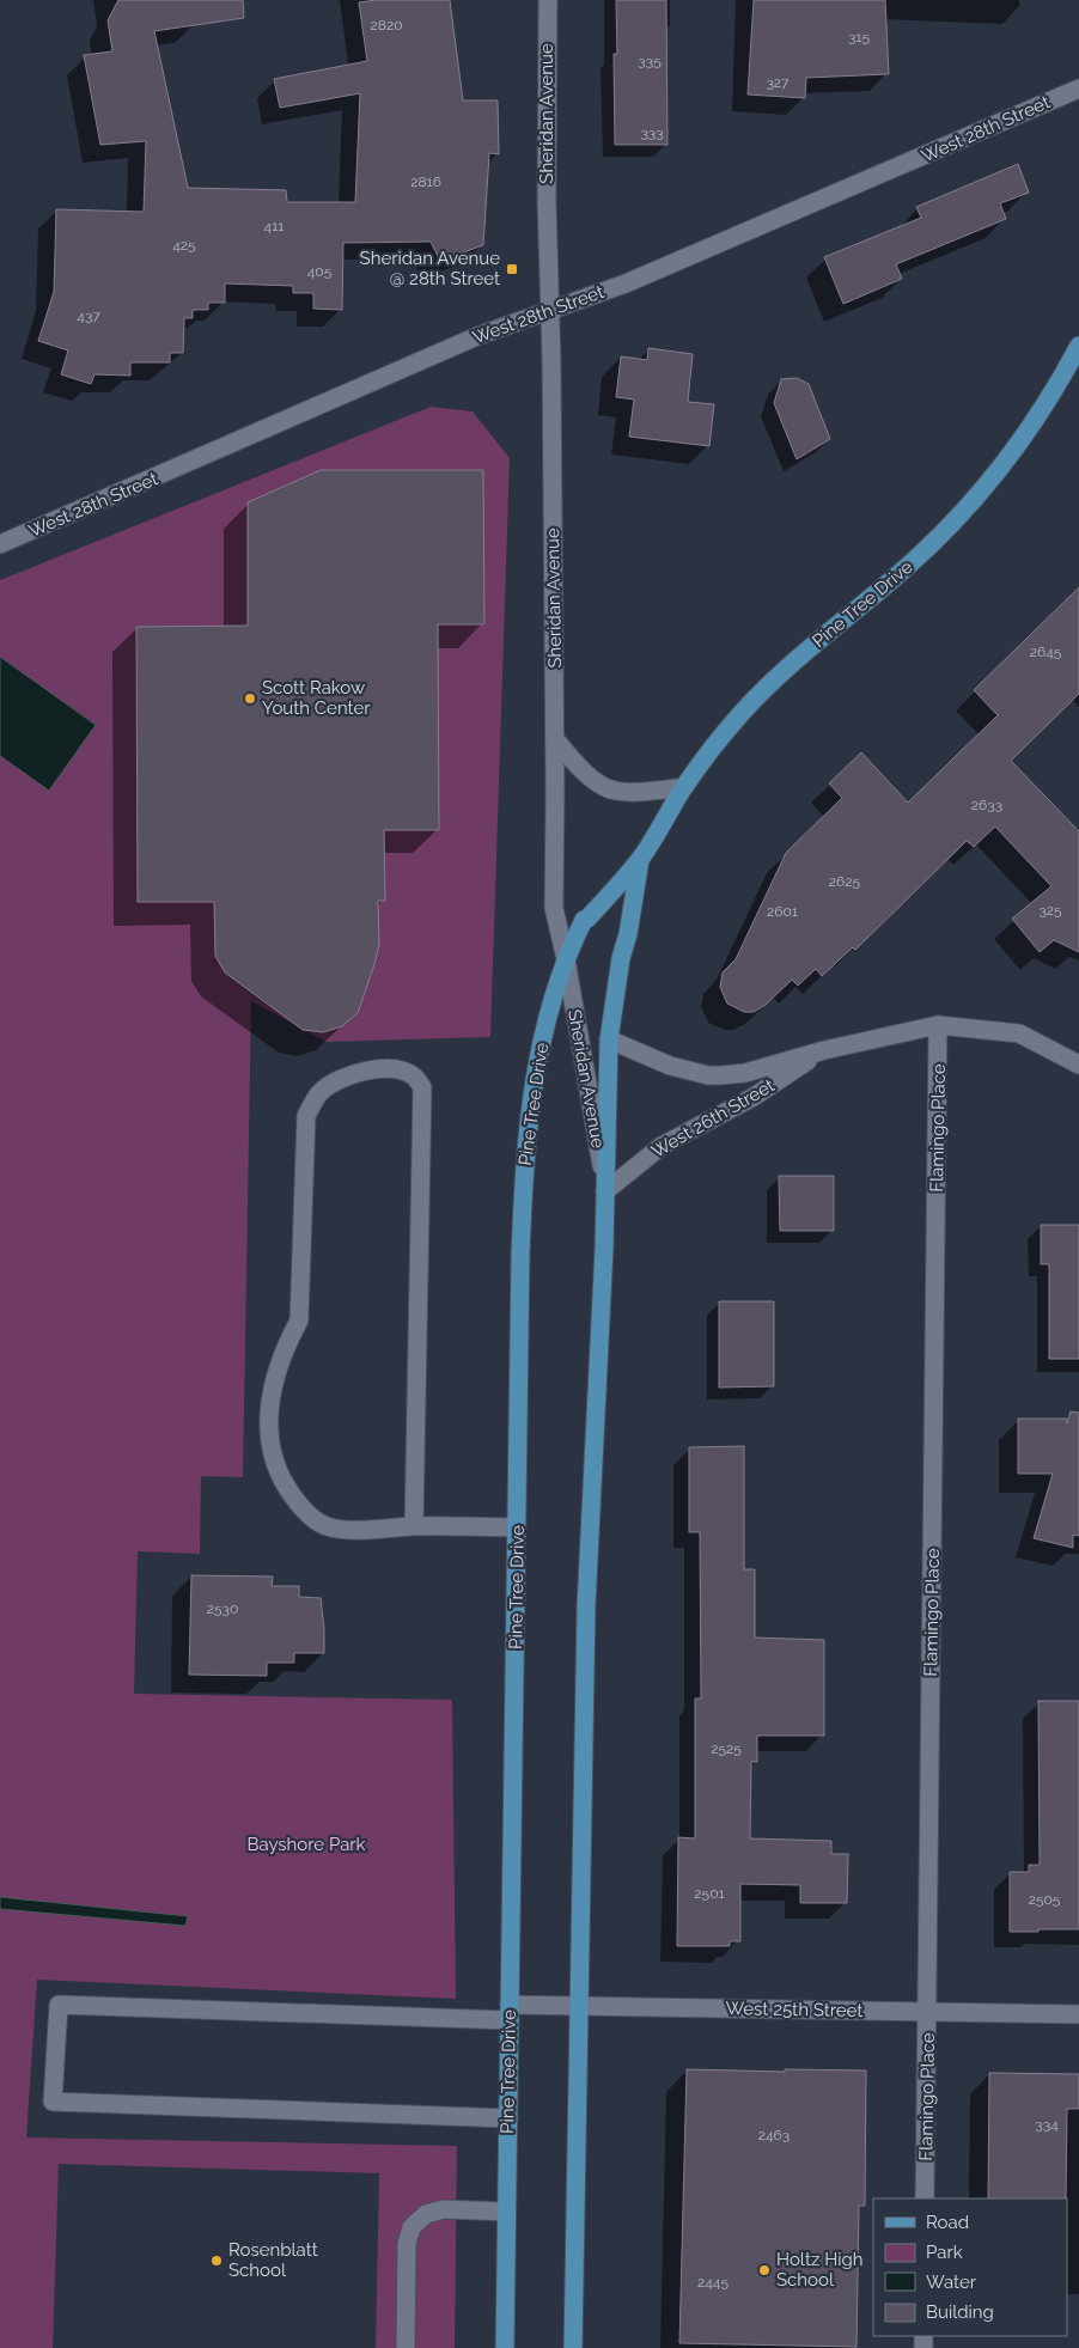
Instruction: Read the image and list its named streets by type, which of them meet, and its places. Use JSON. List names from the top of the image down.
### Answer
{
  "streets": {
    "main road": ["Pine Tree Drive"],
    "street": [
      "Sheridan Avenue",
      "West 28th Street",
      "West 26th Street",
      "Flamingo Place",
      "West 25th Street"
    ]
  },
  "crossings": [
    ["Sheridan Avenue", "West 28th Street"],
    ["Sheridan Avenue", "Pine Tree Drive"],
    ["Sheridan Avenue", "West 26th Street"],
    ["Pine Tree Drive", "West 26th Street"],
    ["Pine Tree Drive", "West 25th Street"],
    ["West 26th Street", "Flamingo Place"],
    ["Flamingo Place", "West 25th Street"]
  ],
  "parks": ["Bayshore Park"],
  "places": {
    "transit": ["Sheridan Avenue @ 28th Street"],
    "other": ["Scott Rakow Youth Center", "Rosenblatt School", "Holtz High School"]
  },
  "house_numbers": [
    "2820",
    "315",
    "335",
    "327",
    "333",
    "2816",
    "411",
    "425",
    "405",
    "437",
    "2645",
    "2633",
    "2625",
    "325",
    "2601",
    "2530",
    "2525",
    "2501",
    "2505",
    "334",
    "2463",
    "2445"
  ],
  "legend": [
    "Road",
    "Park",
    "Water",
    "Building"
  ]
}
